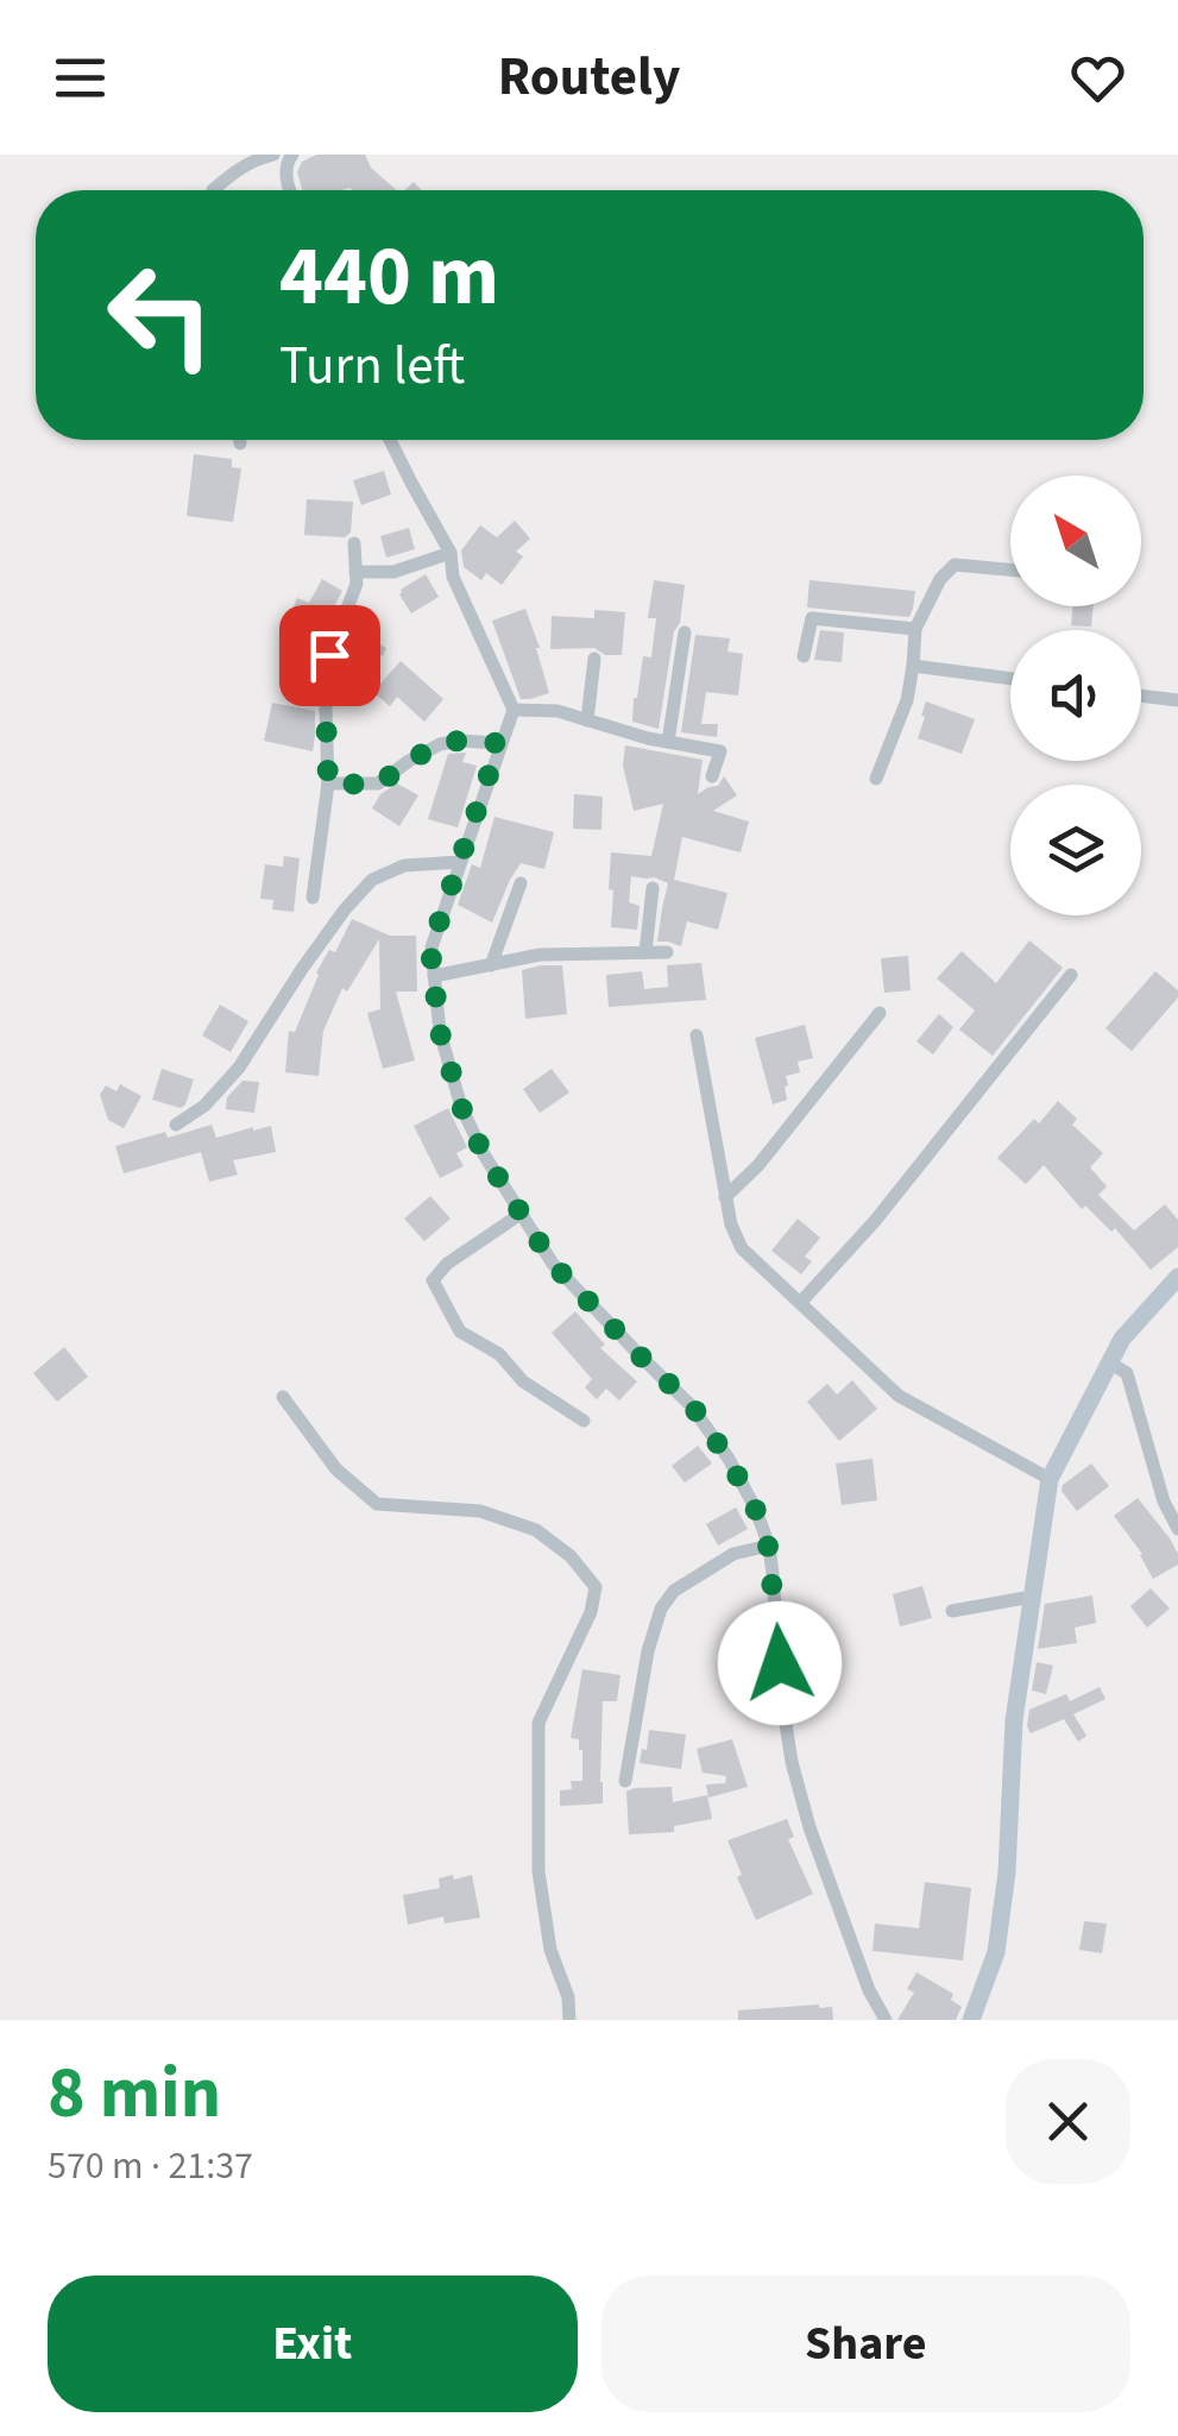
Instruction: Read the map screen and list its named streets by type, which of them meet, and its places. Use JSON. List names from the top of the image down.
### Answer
{
  "north": "top left",
  "page": {
    "header": "Routely",
    "turn": ["440 m", "Turn left"],
    "heading": ["8 min", "570 m · 21:37"],
    "buttons": ["Exit", "Share"]
  }
}
